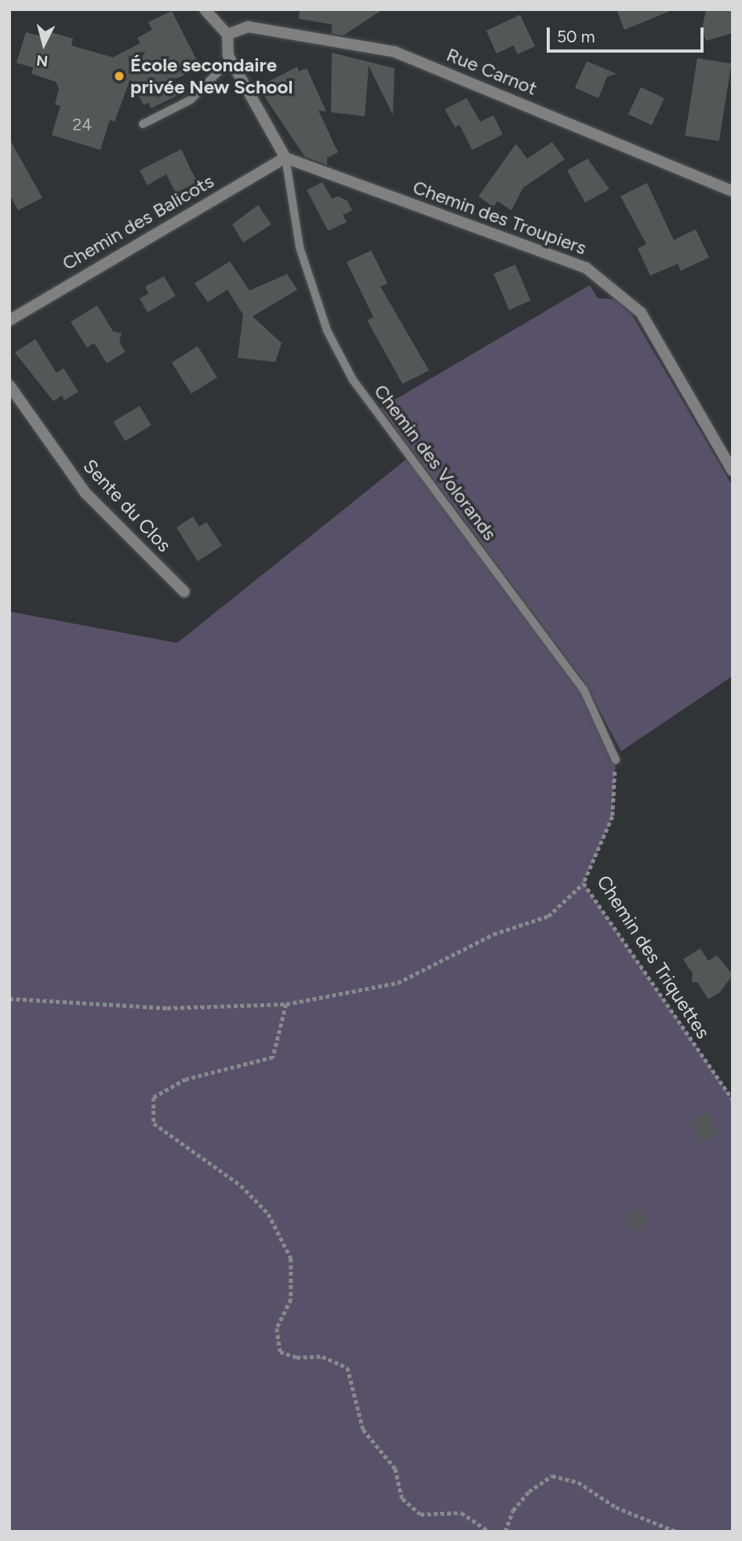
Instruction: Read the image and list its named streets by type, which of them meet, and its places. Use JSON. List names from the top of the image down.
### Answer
{
  "streets": {
    "street": [
      "Rue Carnot",
      "Chemin des Troupiers",
      "Chemin des Balicots",
      "Sente du Clos"
    ],
    "lane": ["Chemin des Volorands"],
    "path": ["Chemin des Triquettes"]
  },
  "crossings": [
    ["Chemin des Troupiers", "Chemin des Balicots"],
    ["Chemin des Troupiers", "Chemin des Volorands"],
    ["Chemin des Balicots", "Chemin des Volorands"],
    ["Chemin des Volorands", "Chemin des Triquettes"]
  ],
  "places": ["École secondaire privée New School"],
  "house_numbers": ["24"],
  "scale_bar": "50 m",
  "north": "bottom"
}
